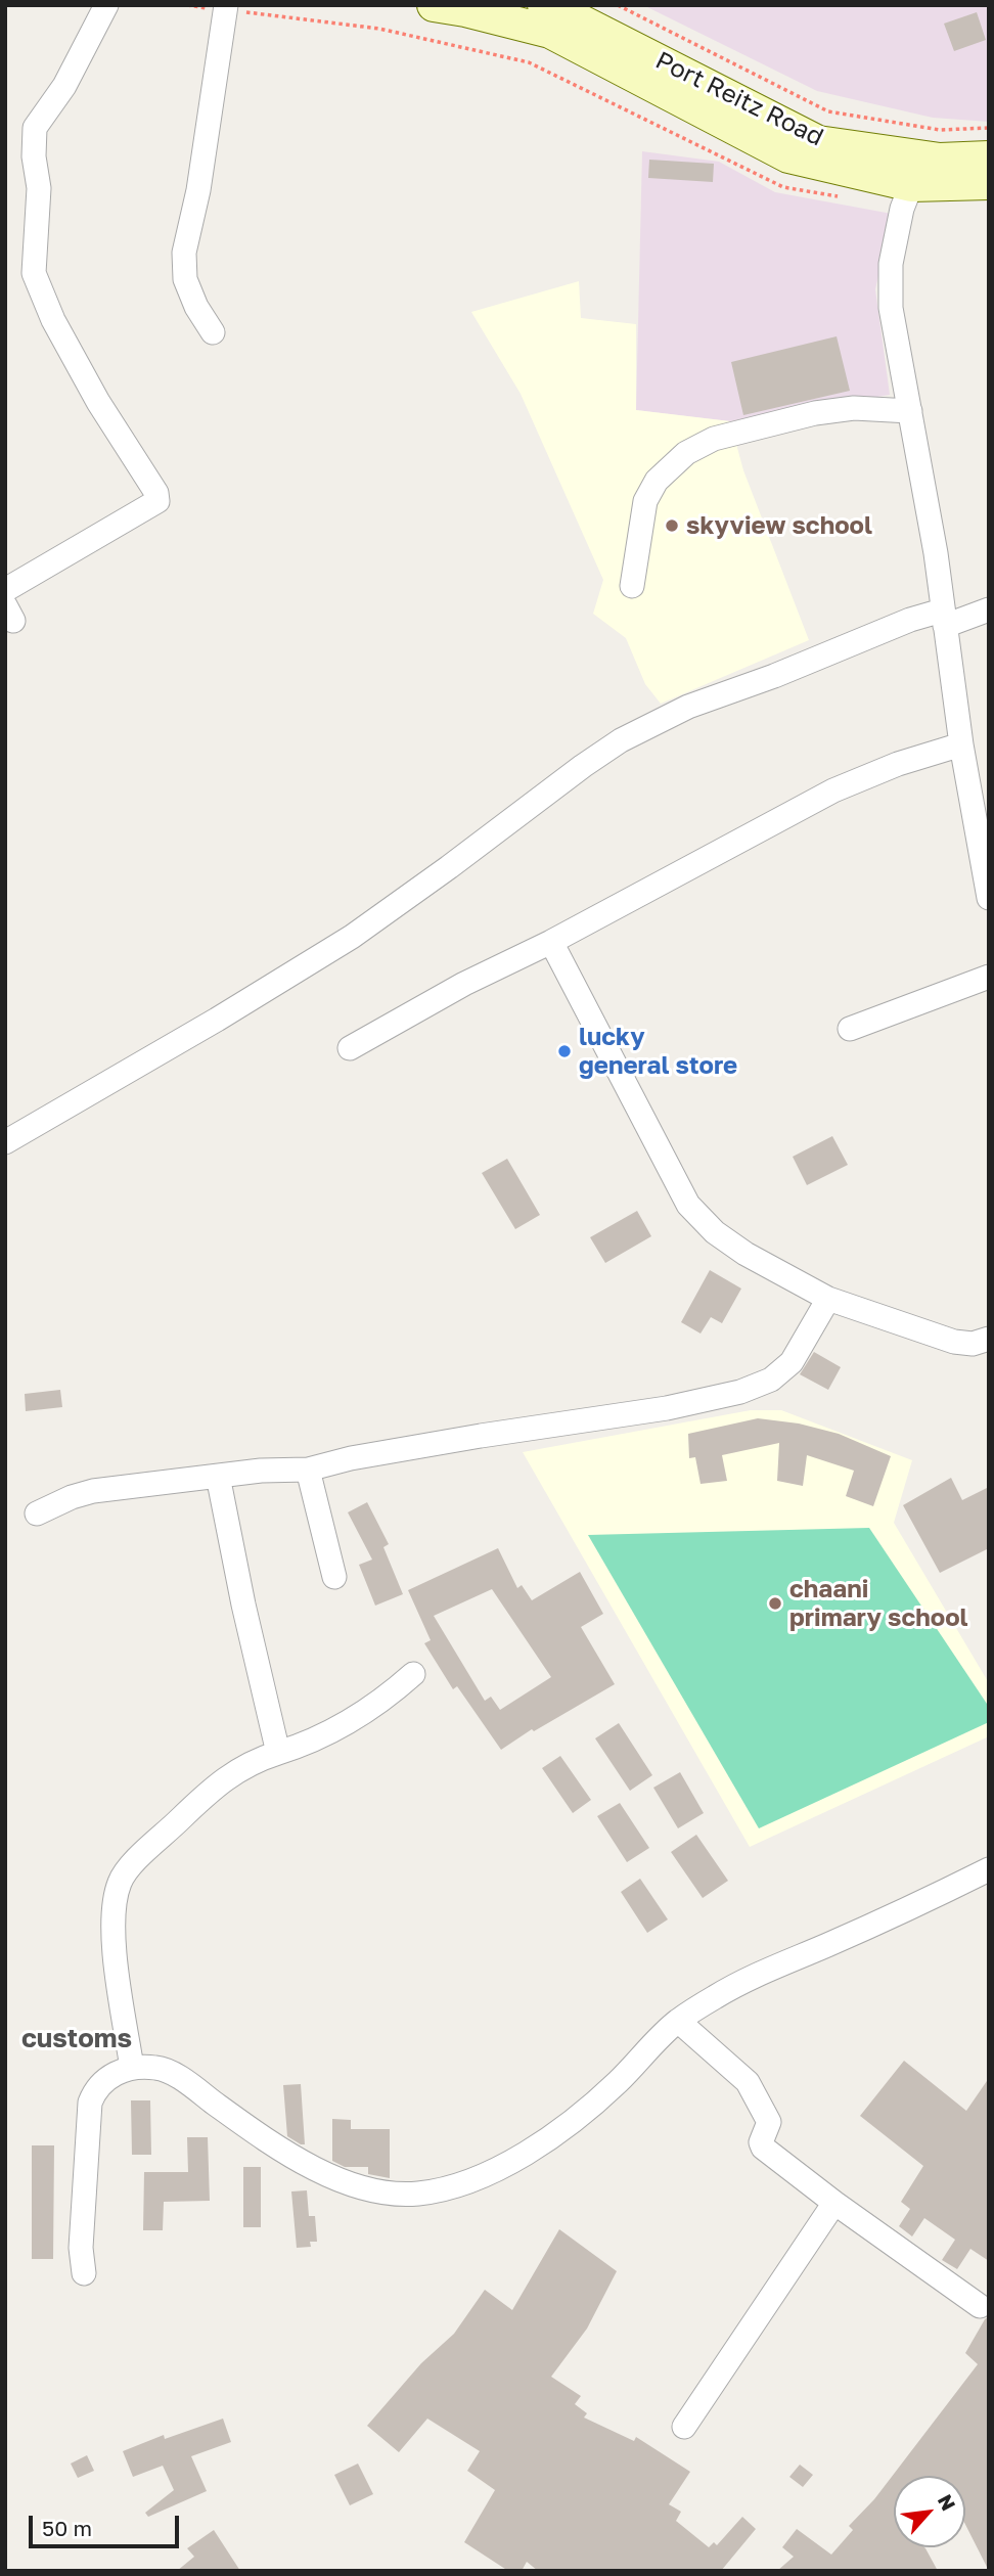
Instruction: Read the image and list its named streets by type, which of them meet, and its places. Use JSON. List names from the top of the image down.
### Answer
{
  "streets": {
    "main road": ["Port Reitz Road"]
  },
  "districts": ["customs"],
  "places": ["skyview school", "lucky general store", "chaani primary school"],
  "scale_bar": "50 m",
  "north": "top right"
}
